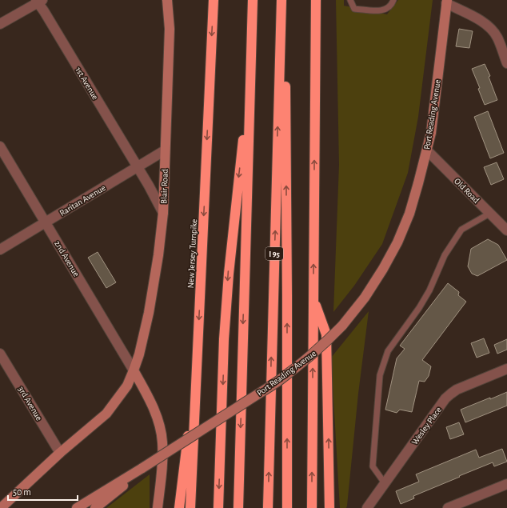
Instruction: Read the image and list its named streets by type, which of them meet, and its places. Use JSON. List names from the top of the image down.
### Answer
{
  "streets": {
    "highway": ["New Jersey Turnpike", "I 95"],
    "main road": ["Port Reading Avenue", "Blair Road"],
    "street": [
      "1st Avenue",
      "Old Road",
      "Raritan Avenue",
      "2nd Avenue",
      "3rd Avenue",
      "Wesley Place"
    ]
  },
  "crossings": [
    ["1st Avenue", "Blair Road"],
    ["1st Avenue", "Raritan Avenue"],
    ["Port Reading Avenue", "Old Road"],
    ["Blair Road", "Raritan Avenue"],
    ["Blair Road", "2nd Avenue"],
    ["Raritan Avenue", "2nd Avenue"]
  ],
  "scale_bar": "50 m"
}
